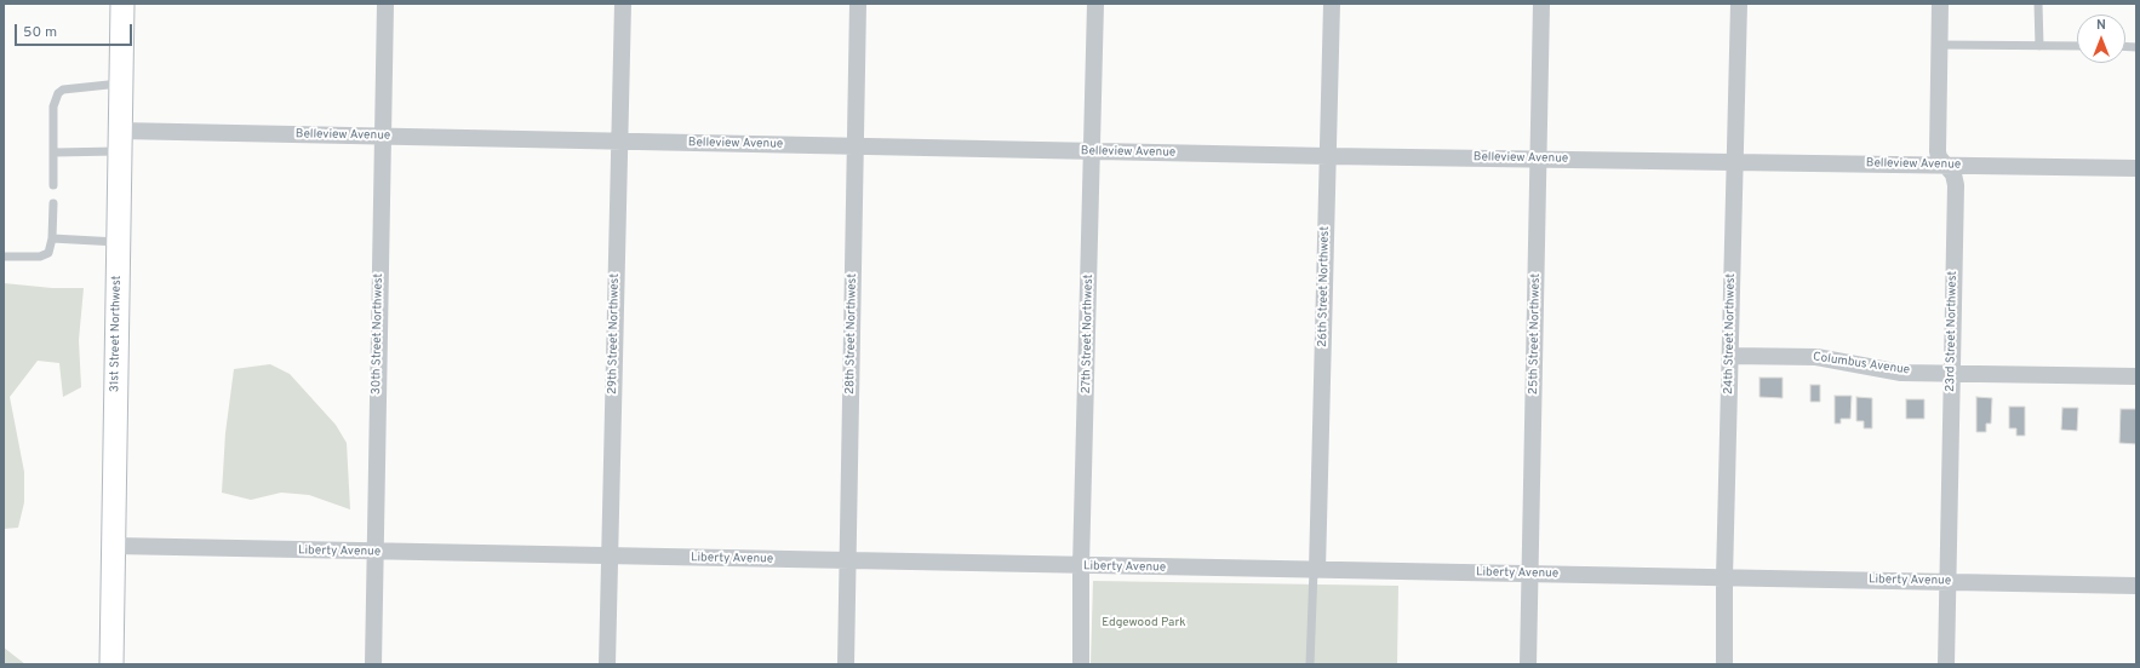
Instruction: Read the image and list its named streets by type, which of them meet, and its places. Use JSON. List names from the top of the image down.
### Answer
{
  "streets": {
    "main road": ["31st Street Northwest"],
    "street": [
      "Belleview Avenue",
      "26th Street Northwest",
      "23rd Street Northwest",
      "30th Street Northwest",
      "29th Street Northwest",
      "28th Street Northwest",
      "27th Street Northwest",
      "25th Street Northwest",
      "24th Street Northwest",
      "Columbus Avenue",
      "Liberty Avenue"
    ]
  },
  "crossings": [
    ["Belleview Avenue", "26th Street Northwest"],
    ["Belleview Avenue", "23rd Street Northwest"],
    ["Belleview Avenue", "31st Street Northwest"],
    ["Belleview Avenue", "30th Street Northwest"],
    ["Belleview Avenue", "29th Street Northwest"],
    ["Belleview Avenue", "28th Street Northwest"],
    ["Belleview Avenue", "27th Street Northwest"],
    ["Belleview Avenue", "25th Street Northwest"],
    ["Belleview Avenue", "24th Street Northwest"],
    ["26th Street Northwest", "Liberty Avenue"],
    ["23rd Street Northwest", "Columbus Avenue"],
    ["23rd Street Northwest", "Liberty Avenue"],
    ["31st Street Northwest", "Liberty Avenue"],
    ["30th Street Northwest", "Liberty Avenue"],
    ["29th Street Northwest", "Liberty Avenue"],
    ["28th Street Northwest", "Liberty Avenue"],
    ["27th Street Northwest", "Liberty Avenue"],
    ["25th Street Northwest", "Liberty Avenue"],
    ["24th Street Northwest", "Columbus Avenue"],
    ["24th Street Northwest", "Liberty Avenue"]
  ],
  "parks": ["Edgewood Park"],
  "scale_bar": "50 m",
  "north": "top"
}
